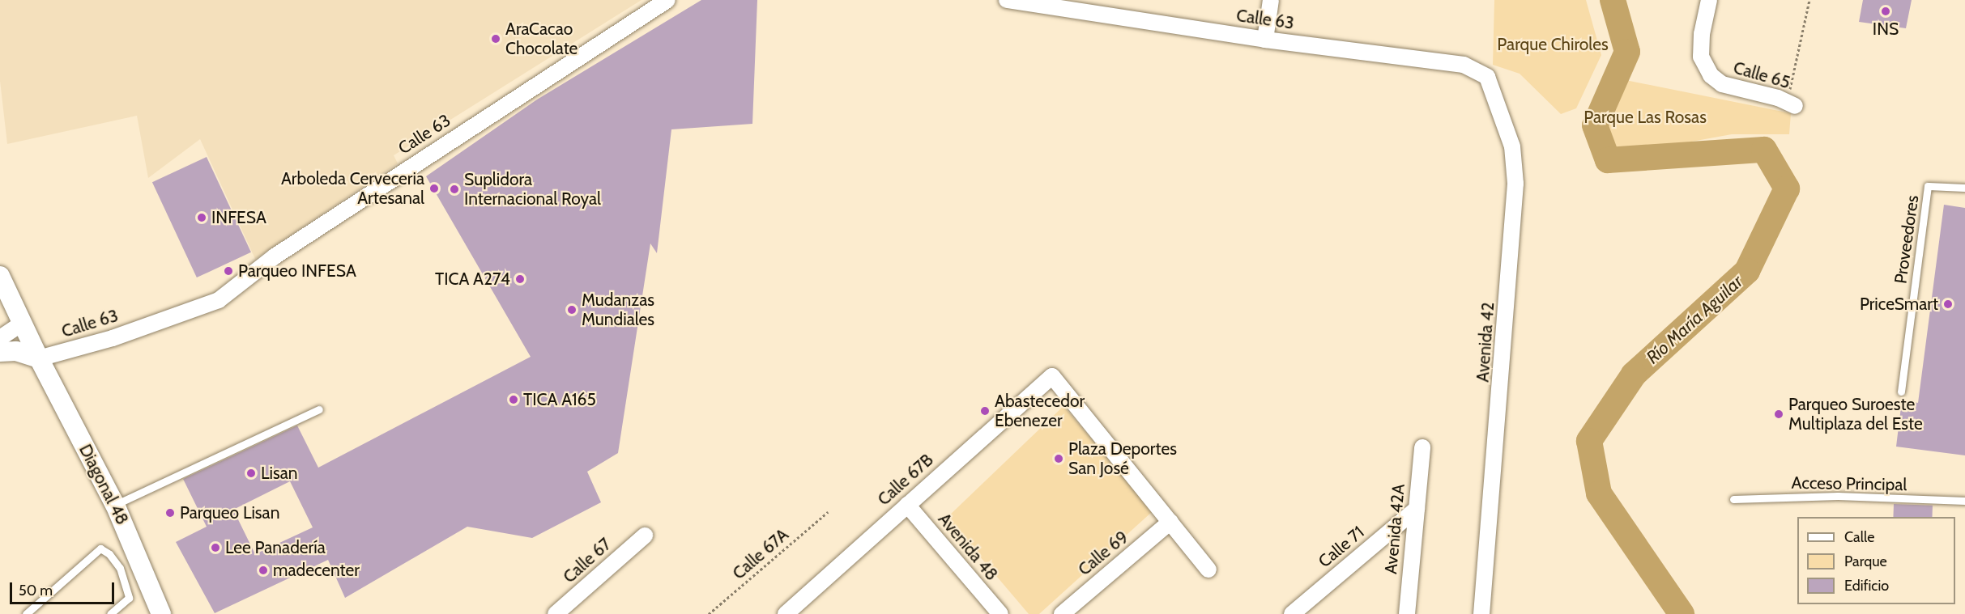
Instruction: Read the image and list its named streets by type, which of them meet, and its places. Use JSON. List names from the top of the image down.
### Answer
{
  "streets": {
    "street": [
      "Calle 63",
      "Calle 65",
      "Avenida 42",
      "Calle 67B",
      "Diagonal 48",
      "Avenida 42A",
      "Avenida 48",
      "Calle 71",
      "Calle 69",
      "Calle 67"
    ],
    "lane": ["Proveedores", "Acceso Principal"],
    "path": ["Calle 67A"]
  },
  "crossings": [
    ["Calle 63", "Avenida 42"],
    ["Calle 63", "Diagonal 48"],
    ["Calle 67B", "Avenida 48"],
    ["Calle 67B", "Calle 69"],
    ["Avenida 42A", "Calle 71"]
  ],
  "water": ["Río María Aguilar"],
  "parks": ["Parque Chiroles", "Parque Las Rosas"],
  "places": [
    "INS",
    "AraCacao Chocolate",
    "Arboleda Cerveceria Artesanal",
    "Suplidora Internacional Royal",
    "INFESA",
    "Parqueo INFESA",
    "TICA A274",
    "PriceSmart",
    "Mudanzas Mundiales",
    "TICA A165",
    "Abastecedor Ebenezer",
    "Parqueo Suroeste Multiplaza del Este",
    "Plaza Deportes San José",
    "Lisan",
    "Parqueo Lisan",
    "Lee Panadería",
    "madecenter"
  ],
  "legend": ["Calle", "Parque", "Edificio"],
  "scale_bar": "50 m"
}
